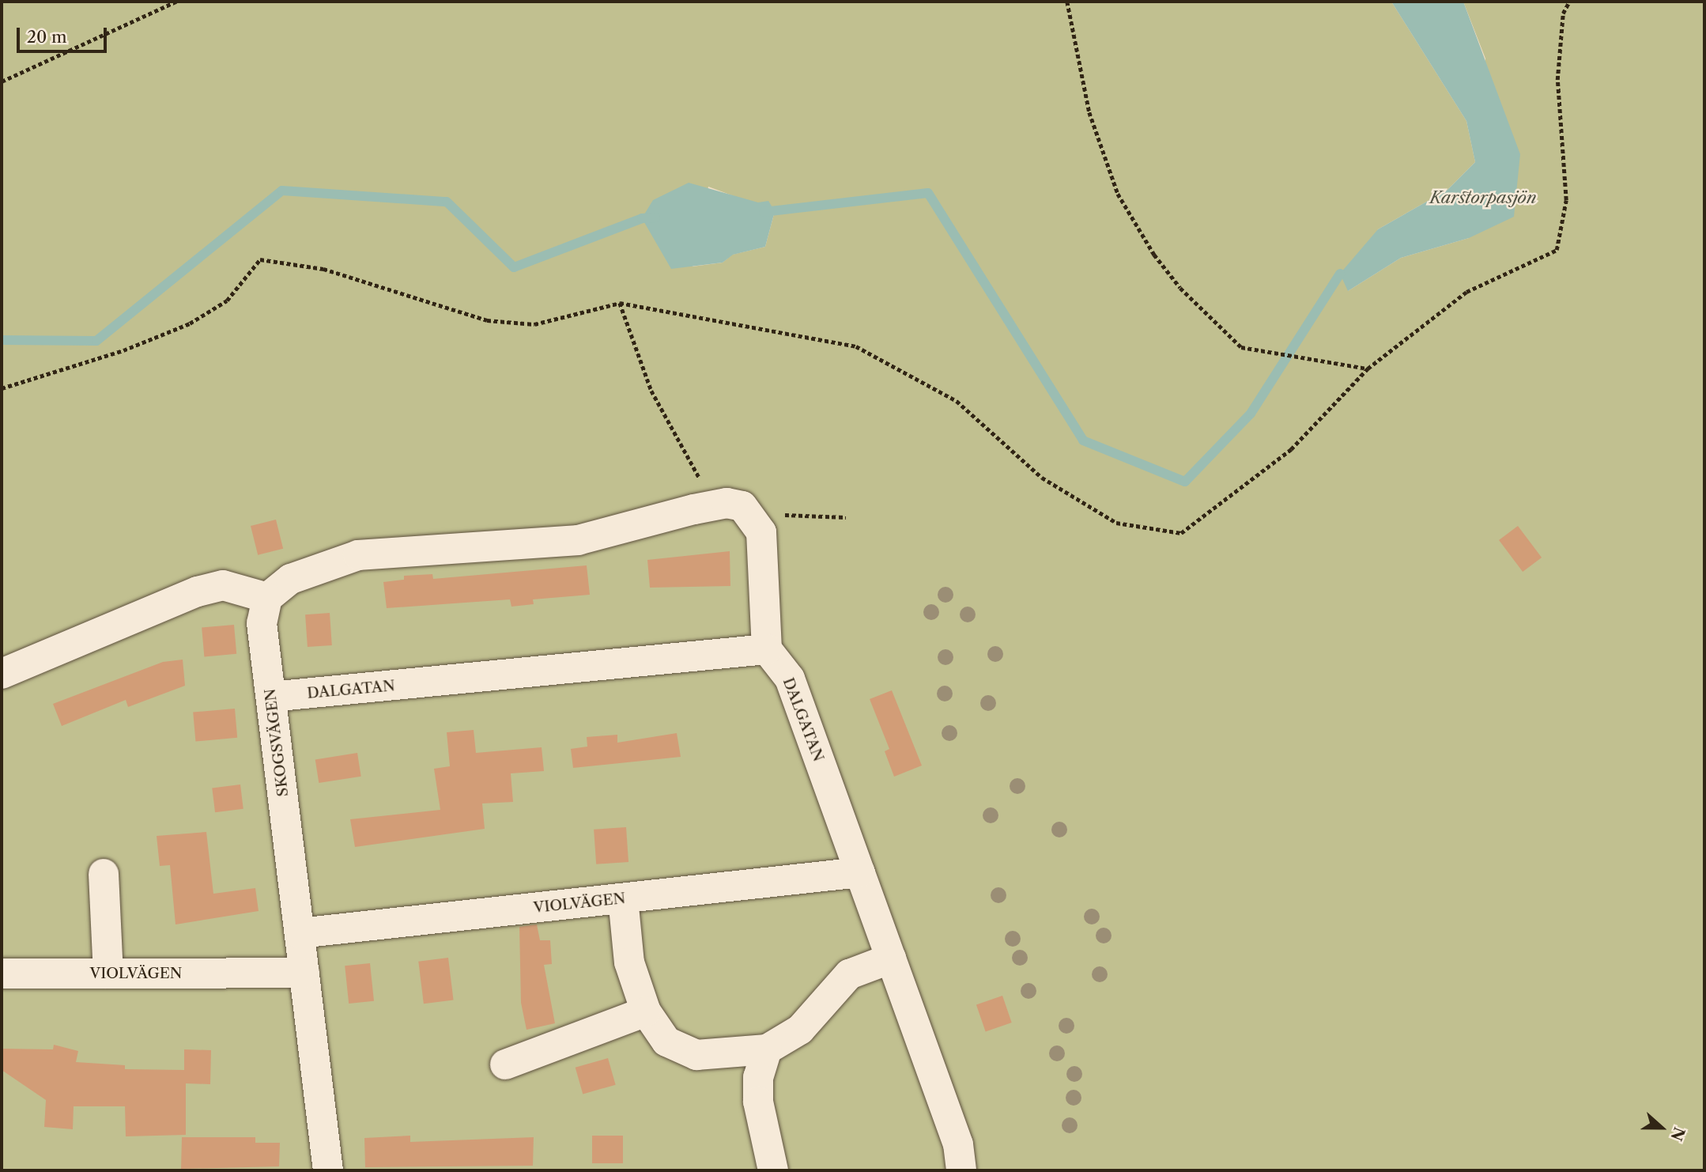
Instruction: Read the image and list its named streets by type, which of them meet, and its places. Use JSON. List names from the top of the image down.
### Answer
{
  "streets": {
    "lane": ["DALGATAN", "SKOGSVÄGEN", "VIOLVÄGEN"]
  },
  "crossings": [
    ["DALGATAN", "SKOGSVÄGEN"],
    ["DALGATAN", "VIOLVÄGEN"],
    ["SKOGSVÄGEN", "VIOLVÄGEN"]
  ],
  "water": ["Karstorpasjön"],
  "scale_bar": "20 m",
  "north": "right"
}
